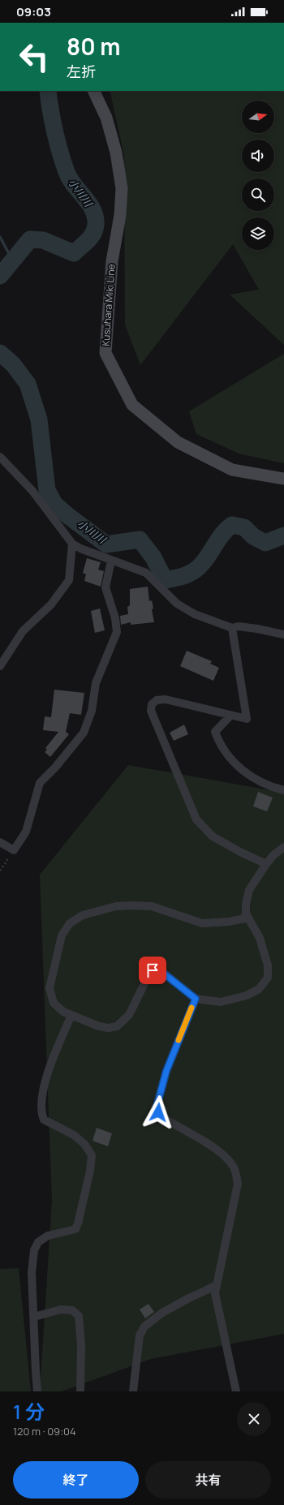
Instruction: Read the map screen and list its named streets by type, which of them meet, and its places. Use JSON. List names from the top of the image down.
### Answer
{
  "streets": {
    "main road": ["Kusuhara Miki Line"]
  },
  "water": ["小川川"],
  "north": "right",
  "page": {
    "status": "09:03",
    "turn": ["80 m", "左折"],
    "heading": ["1 分", "120 m · 09:04"],
    "buttons": ["終了", "共有"]
  }
}
